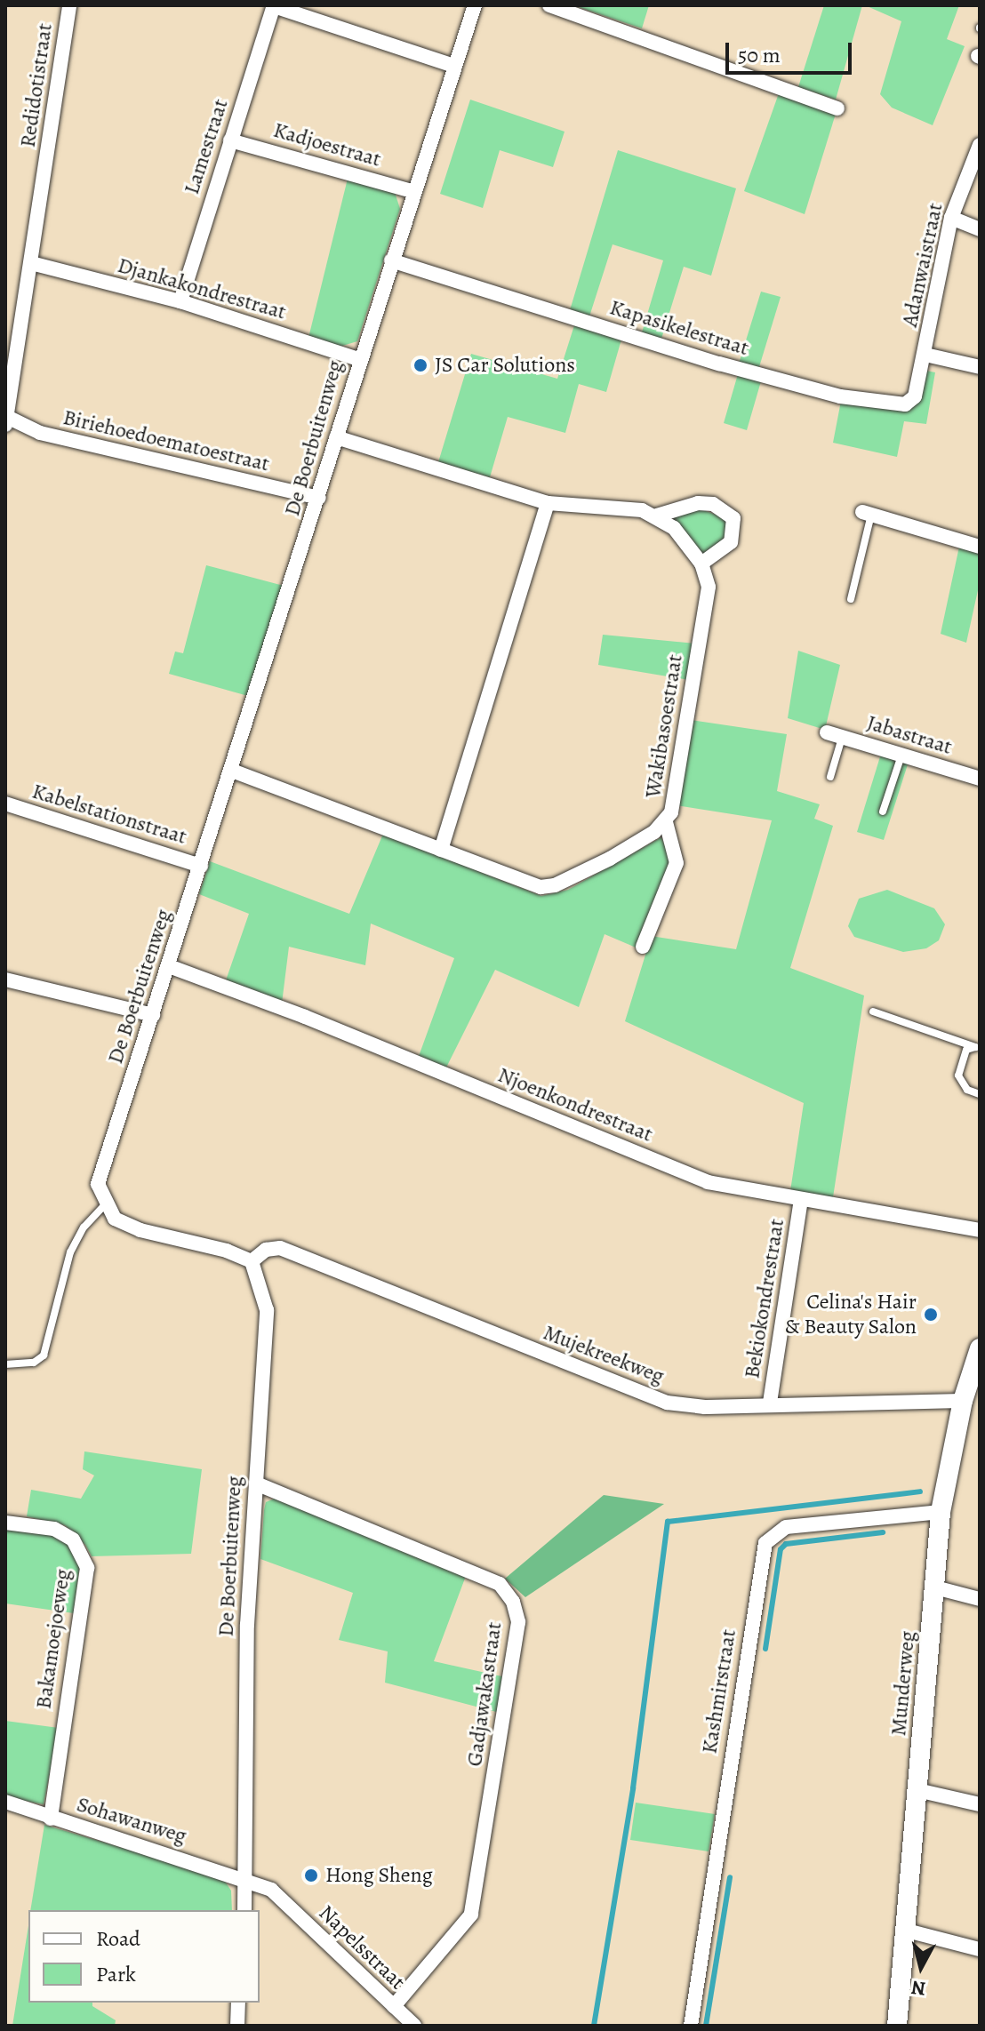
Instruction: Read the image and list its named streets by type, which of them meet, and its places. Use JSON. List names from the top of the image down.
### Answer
{
  "streets": {
    "street": [
      "Redidotistraat",
      "Kadjoestraat",
      "Lamestraat",
      "Adanwaistraat",
      "Djankakondrestraat",
      "Kapasikelestraat",
      "De Boerbuitenweg",
      "Biriehoedoematoestraat",
      "Wakibasoestraat",
      "Jabastraat",
      "Kabelstationstraat",
      "Njoenkondrestraat",
      "Bekiokondrestraat",
      "Mujekreekweg",
      "Bakamoejoeweg",
      "Munderweg",
      "Kashmirstraat",
      "Gadjawakastraat",
      "Sohawanweg",
      "Napelsstraat"
    ]
  },
  "crossings": [
    ["Redidotistraat", "Djankakondrestraat"],
    ["Redidotistraat", "Biriehoedoematoestraat"],
    ["Kadjoestraat", "Lamestraat"],
    ["Kadjoestraat", "De Boerbuitenweg"],
    ["Lamestraat", "Djankakondrestraat"],
    ["Adanwaistraat", "Kapasikelestraat"],
    ["Djankakondrestraat", "De Boerbuitenweg"],
    ["Kapasikelestraat", "De Boerbuitenweg"],
    ["De Boerbuitenweg", "Biriehoedoematoestraat"],
    ["De Boerbuitenweg", "Wakibasoestraat"],
    ["De Boerbuitenweg", "Kabelstationstraat"],
    ["De Boerbuitenweg", "Njoenkondrestraat"],
    ["De Boerbuitenweg", "Mujekreekweg"],
    ["De Boerbuitenweg", "Gadjawakastraat"],
    ["De Boerbuitenweg", "Sohawanweg"],
    ["De Boerbuitenweg", "Napelsstraat"],
    ["Njoenkondrestraat", "Bekiokondrestraat"],
    ["Bekiokondrestraat", "Mujekreekweg"],
    ["Mujekreekweg", "Munderweg"],
    ["Bakamoejoeweg", "Sohawanweg"],
    ["Munderweg", "Kashmirstraat"],
    ["Gadjawakastraat", "Napelsstraat"],
    ["Sohawanweg", "Napelsstraat"]
  ],
  "places": ["JS Car Solutions", "Celina's Hair & Beauty Salon", "Hong Sheng"],
  "legend": ["Road", "Park"],
  "scale_bar": "50 m",
  "north": "bottom"
}
